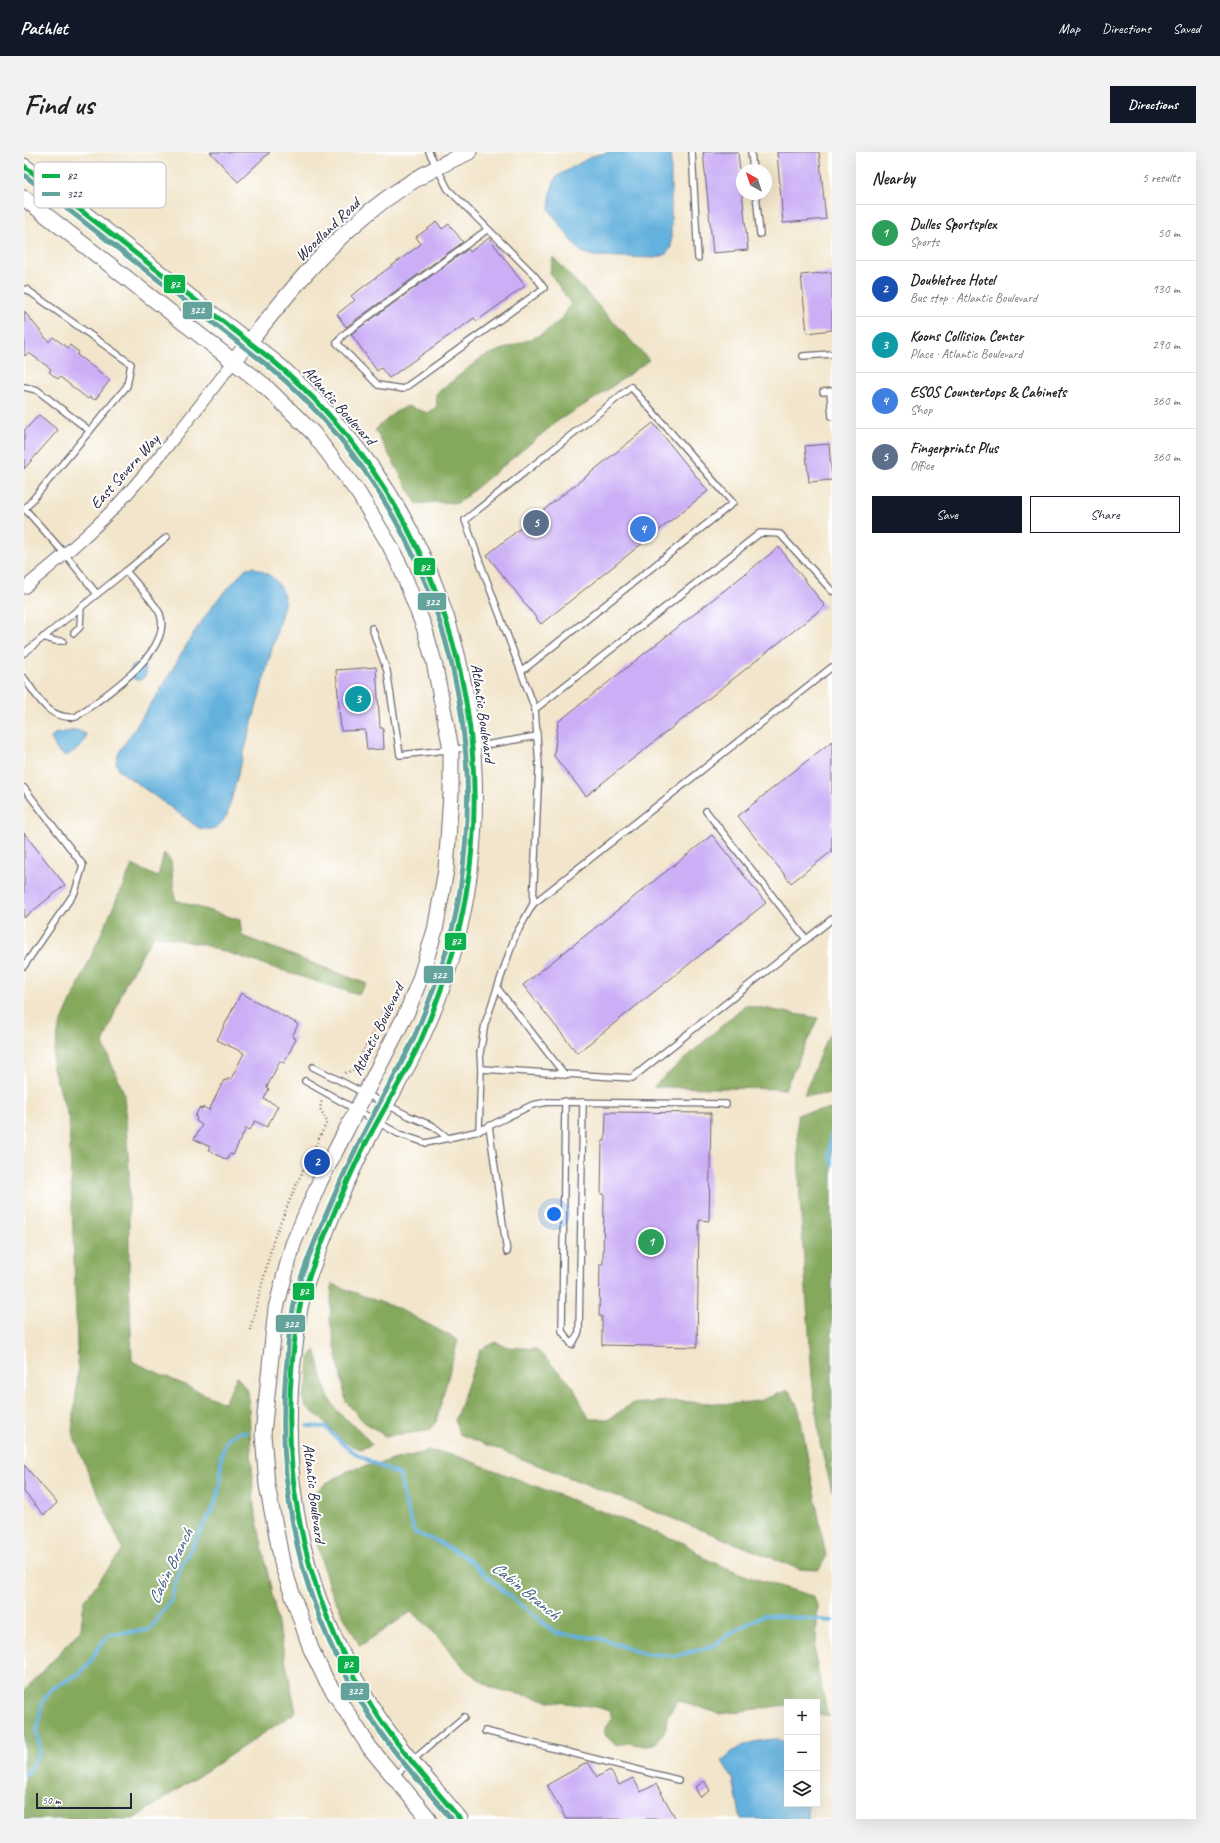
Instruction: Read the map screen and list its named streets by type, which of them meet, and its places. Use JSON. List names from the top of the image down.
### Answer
{
  "streets": {
    "main road": ["Woodland Road", "Atlantic Boulevard"],
    "street": ["East Severn Way"]
  },
  "crossings": [
    ["Woodland Road", "Atlantic Boulevard"],
    ["Woodland Road", "East Severn Way"],
    ["Atlantic Boulevard", "East Severn Way"]
  ],
  "water": ["Cabin Branch"],
  "lines": ["transit line 82", "transit line 322"],
  "legend": ["82", "322"],
  "scale_bar": "50 m",
  "north": "top left",
  "page": {
    "header": "Pathlet",
    "nav": ["Map", "Directions", "Saved"],
    "buttons": [
      "Directions",
      ["Save", "Share"]
    ],
    "title": "Find us",
    "heading": ["Nearby", "5 results"],
    "list": [
      {
        "mark": "1",
        "name": "Dulles Sportsplex",
        "note": "Sports",
        "value": "50 m"
      },
      {
        "mark": "2",
        "name": "Doubletree Hotel",
        "note": "Bus stop · Atlantic Boulevard",
        "value": "130 m"
      },
      {
        "mark": "3",
        "name": "Koons Collision Center",
        "note": "Place · Atlantic Boulevard",
        "value": "290 m"
      },
      {
        "mark": "4",
        "name": "ESOS Countertops & Cabinets",
        "note": "Shop",
        "value": "360 m"
      },
      {
        "mark": "5",
        "name": "Fingerprints Plus",
        "note": "Office",
        "value": "360 m"
      }
    ],
    "pins": [
      "5",
      "4",
      "3",
      "2",
      "1"
    ],
    "map_buttons": ["+", "−"],
    "scale": "50 m"
  }
}
